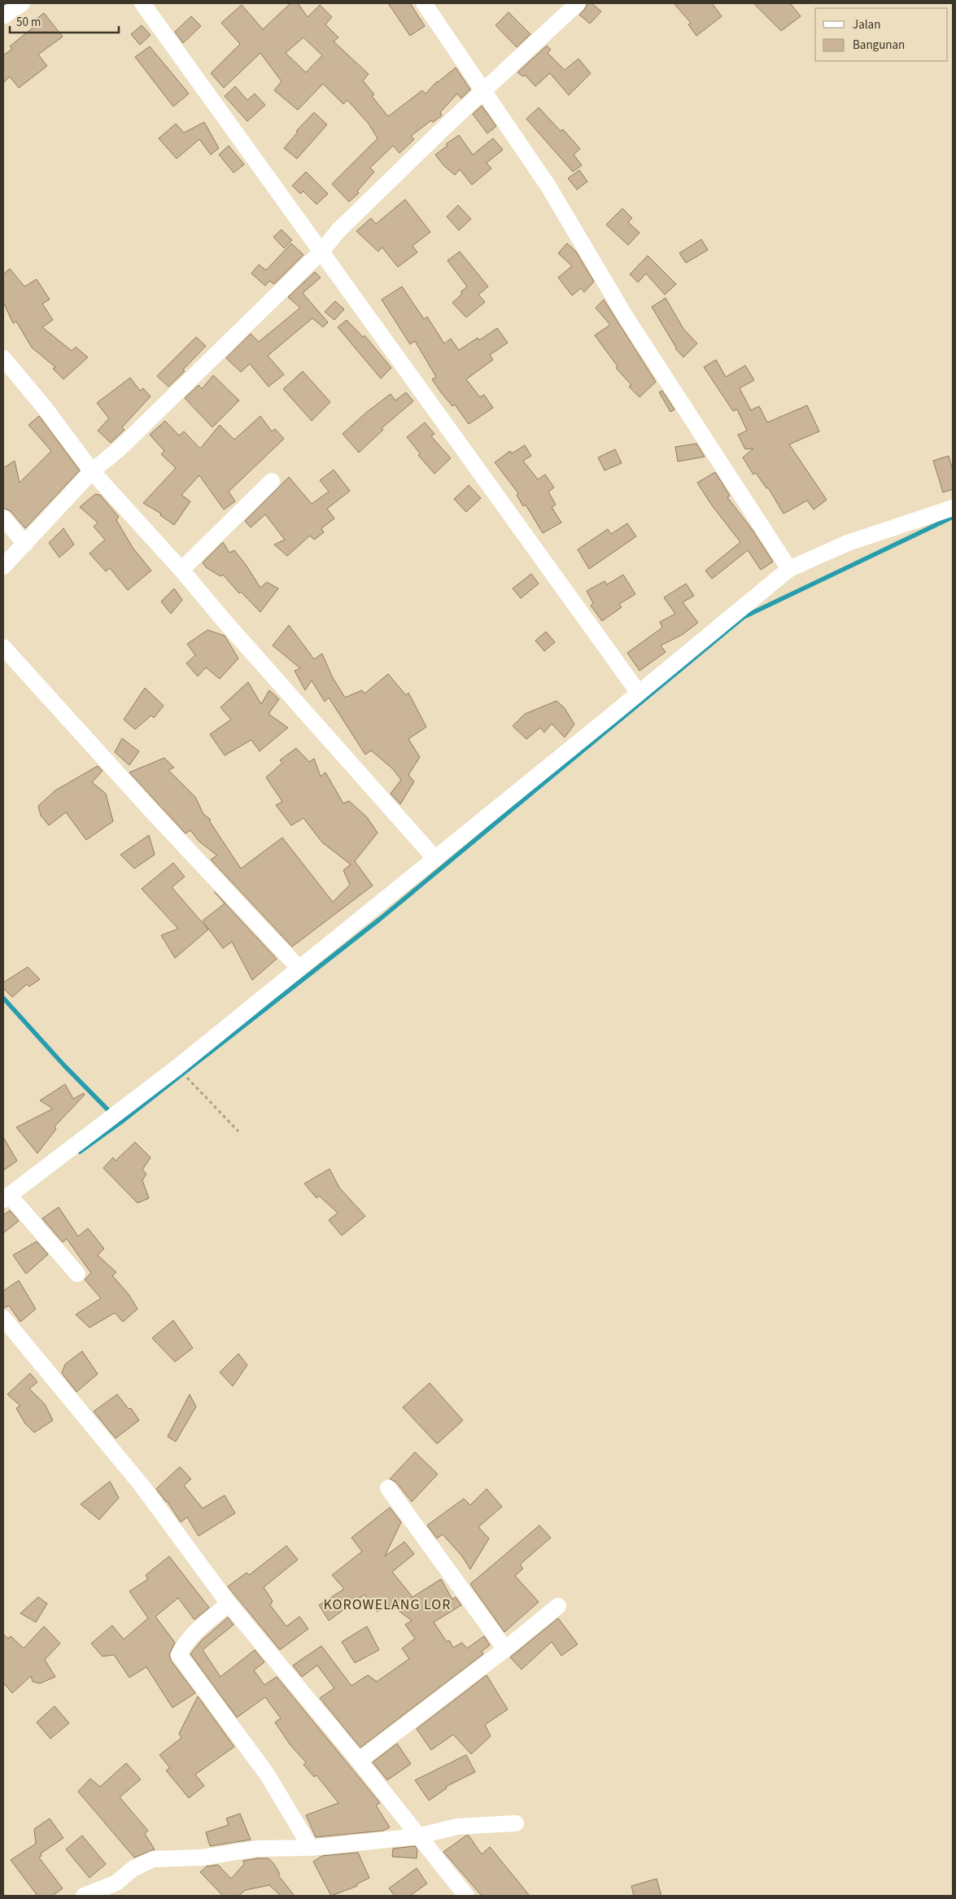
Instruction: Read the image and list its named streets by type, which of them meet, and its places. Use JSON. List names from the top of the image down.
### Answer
{
  "districts": ["KOROWELANG LOR"],
  "legend": ["Jalan", "Bangunan"],
  "scale_bar": "50 m"
}
